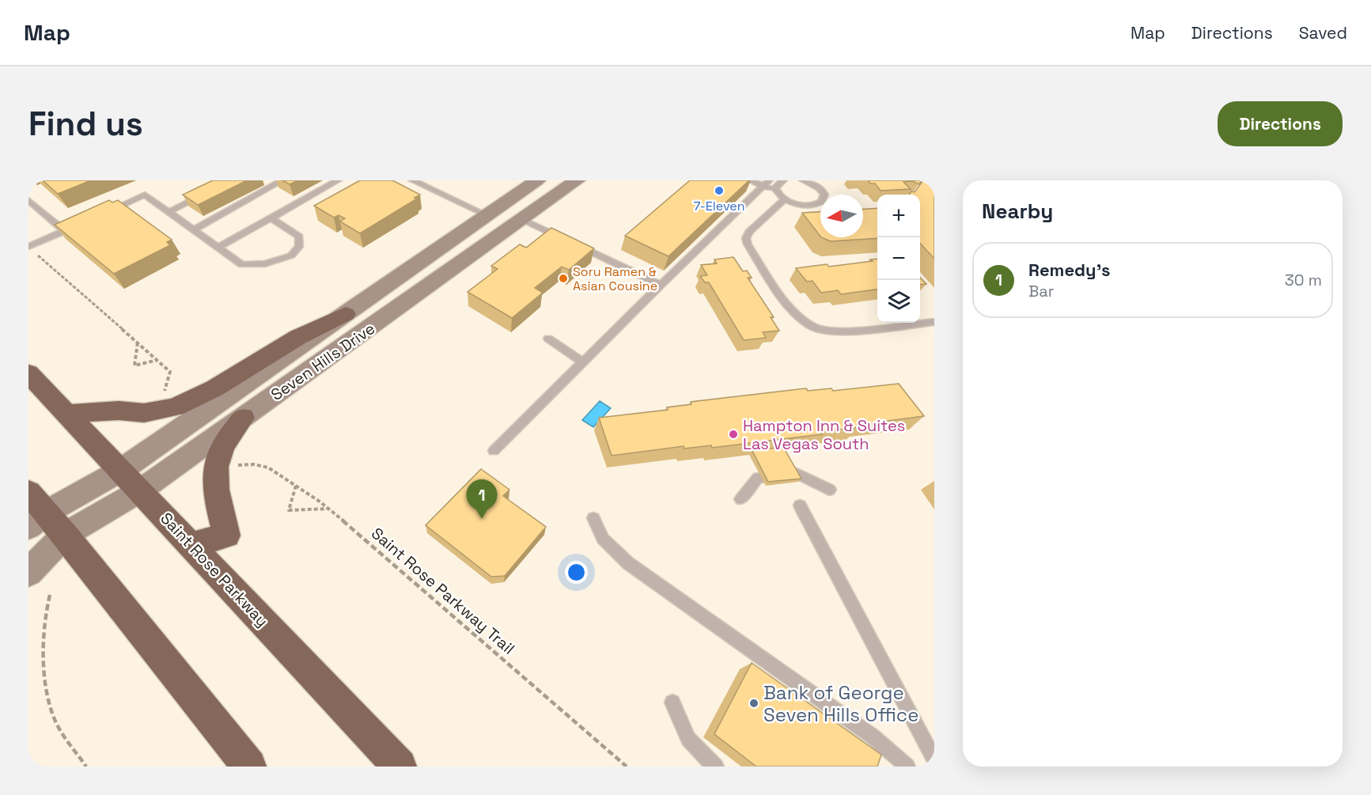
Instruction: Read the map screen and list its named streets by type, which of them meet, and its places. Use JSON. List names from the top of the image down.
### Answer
{
  "streets": {
    "highway": ["Saint Rose Parkway"],
    "main road": ["Seven Hills Drive"],
    "path": ["Saint Rose Parkway Trail"]
  },
  "crossings": [
    ["Seven Hills Drive", "Saint Rose Parkway"]
  ],
  "places": [
    "7-Eleven",
    "Soru Ramen & Asian Cousine",
    "Hampton Inn & Suites Las Vegas South",
    "Bank of George Seven Hills Office"
  ],
  "north": "left",
  "page": {
    "header": "Map",
    "nav": ["Map", "Directions", "Saved"],
    "buttons": "Directions",
    "title": "Find us",
    "heading": "Nearby",
    "map_buttons": ["+", "−"],
    "list": [
      {
        "mark": "1",
        "name": "Remedy's",
        "note": "Bar",
        "value": "30 m"
      }
    ],
    "pins": "1"
  }
}
